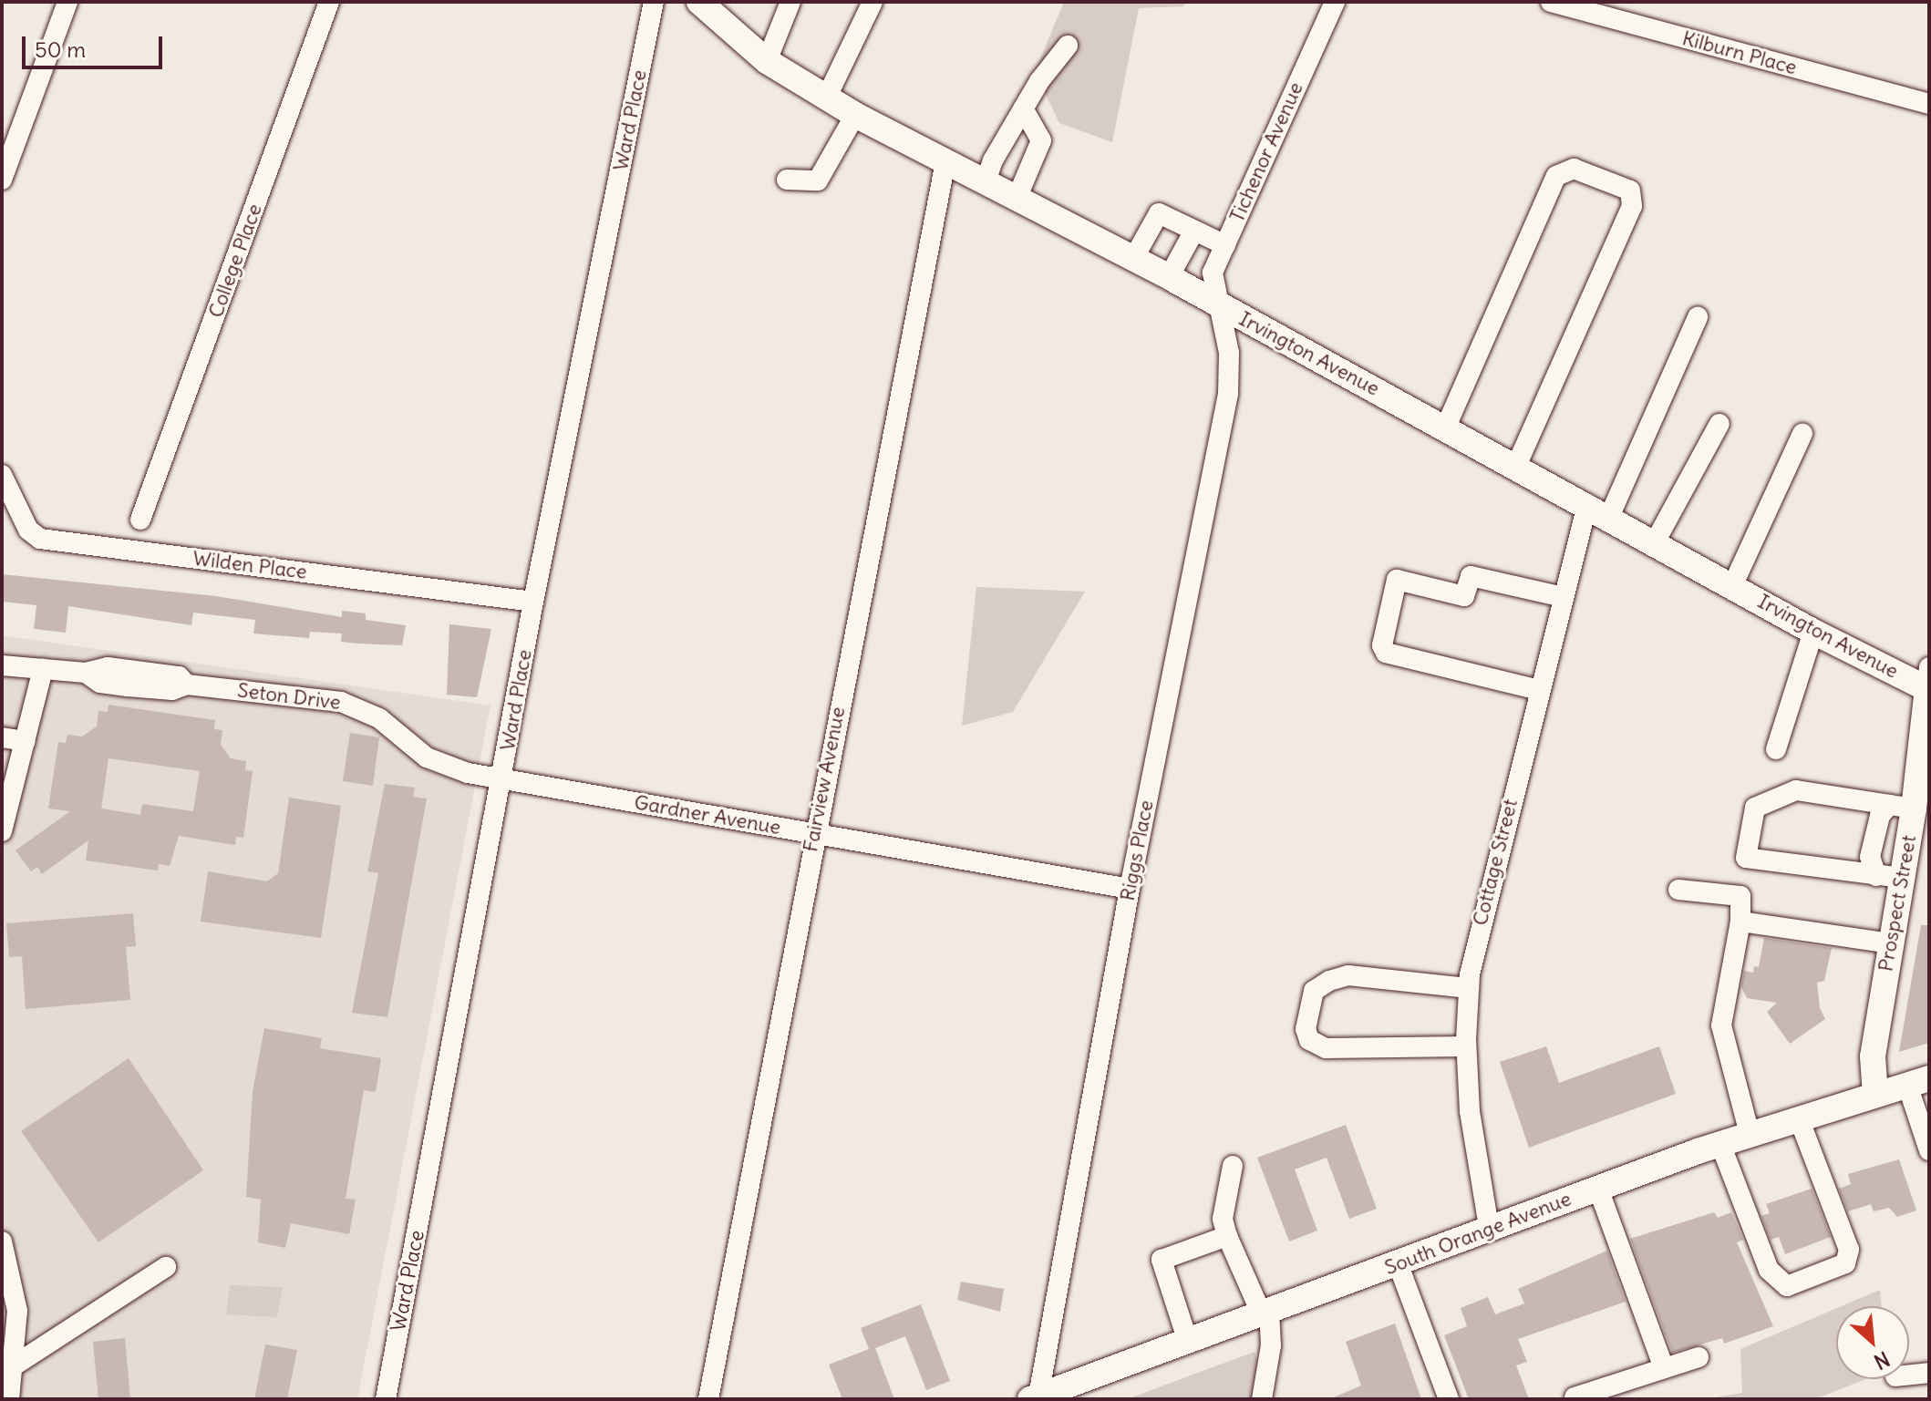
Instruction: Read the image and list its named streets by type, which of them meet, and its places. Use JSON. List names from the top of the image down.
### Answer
{
  "streets": {
    "main road": ["Irvington Avenue", "Prospect Street", "South Orange Avenue"],
    "street": [
      "Kilburn Place",
      "Ward Place",
      "Tichenor Avenue",
      "College Place",
      "Wilden Place",
      "Seton Drive",
      "Fairview Avenue",
      "Gardner Avenue",
      "Riggs Place",
      "Cottage Street"
    ]
  },
  "crossings": [
    ["Ward Place", "Wilden Place"],
    ["Ward Place", "Seton Drive"],
    ["Ward Place", "Gardner Avenue"],
    ["Tichenor Avenue", "Irvington Avenue"],
    ["Tichenor Avenue", "Riggs Place"],
    ["Irvington Avenue", "Fairview Avenue"],
    ["Irvington Avenue", "Riggs Place"],
    ["Irvington Avenue", "Cottage Street"],
    ["Irvington Avenue", "Prospect Street"],
    ["Seton Drive", "Gardner Avenue"],
    ["Fairview Avenue", "Gardner Avenue"],
    ["Gardner Avenue", "Riggs Place"],
    ["Riggs Place", "South Orange Avenue"],
    ["Cottage Street", "South Orange Avenue"],
    ["Prospect Street", "South Orange Avenue"]
  ],
  "scale_bar": "50 m",
  "north": "bottom right"
}
